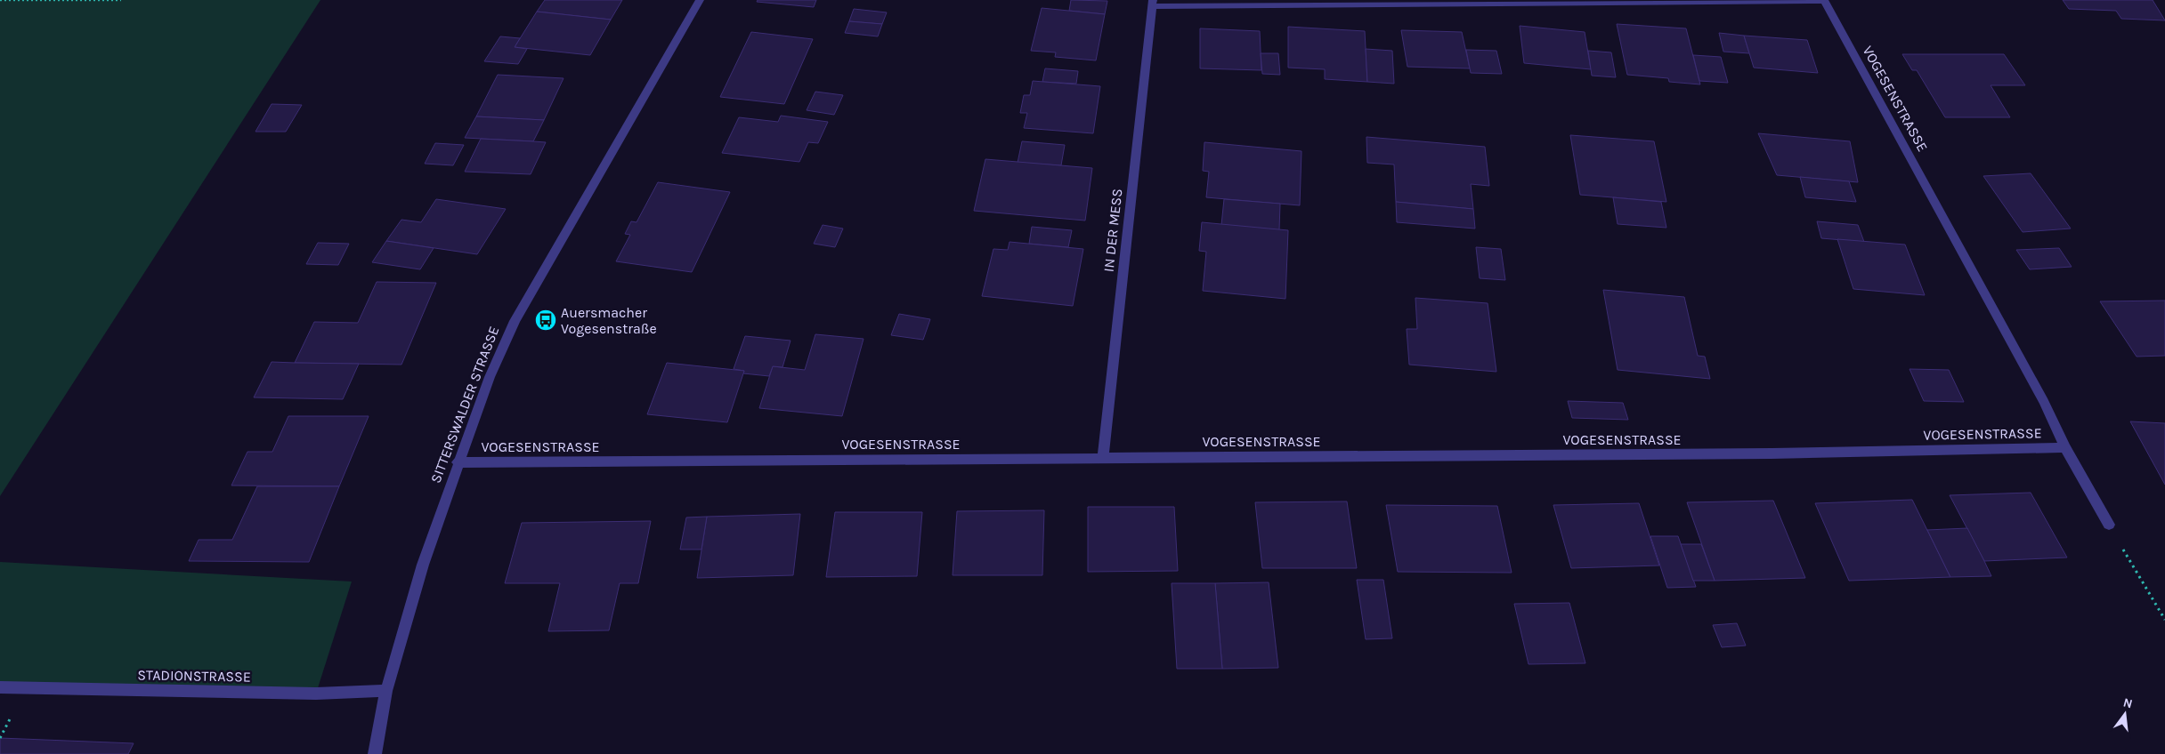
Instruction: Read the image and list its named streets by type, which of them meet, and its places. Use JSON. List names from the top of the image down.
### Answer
{
  "streets": {
    "street": [
      "VOGESENSTRASSE",
      "IN DER MESS",
      "SITTERSWALDER STRASSE",
      "STADIONSTRASSE"
    ]
  },
  "crossings": [
    ["VOGESENSTRASSE", "IN DER MESS"],
    ["VOGESENSTRASSE", "SITTERSWALDER STRASSE"],
    ["SITTERSWALDER STRASSE", "STADIONSTRASSE"]
  ],
  "places": {
    "bus stop": ["Auersmacher Vogesenstraße"]
  },
  "north": "top"
}
